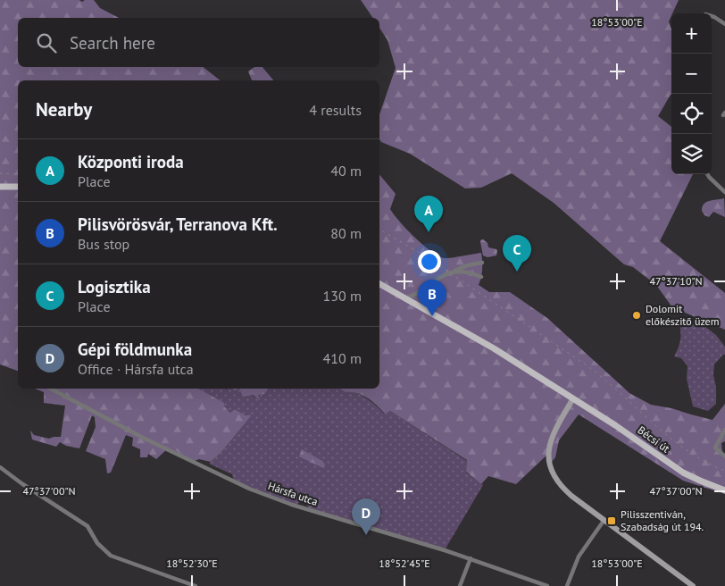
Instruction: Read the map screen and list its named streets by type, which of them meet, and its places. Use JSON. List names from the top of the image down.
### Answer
{
  "streets": {
    "main road": ["Bécsi út"],
    "street": ["Hársfa utca"]
  },
  "places": {
    "other": ["Dolomit előkészitő üzem"],
    "transit": ["Pilisszentiván, Szabadság út 194."]
  },
  "page": {
    "map_buttons": ["+", "−"],
    "search": "Search here",
    "heading": ["Nearby", "4 results"],
    "list": [
      {
        "mark": "A",
        "name": "Központi iroda",
        "note": "Place",
        "value": "40 m"
      },
      {
        "mark": "B",
        "name": "Pilisvörösvár, Terranova Kft.",
        "note": "Bus stop",
        "value": "80 m"
      },
      {
        "mark": "C",
        "name": "Logisztika",
        "note": "Place",
        "value": "130 m"
      },
      {
        "mark": "D",
        "name": "Gépi földmunka",
        "note": "Office · Hársfa utca",
        "value": "410 m"
      }
    ],
    "pins": [
      "A",
      "C",
      "B",
      "D"
    ]
  },
  "coordinates": [
    "18°53'00\"E",
    "47°37'10\"N",
    "47°37'00\"N",
    "18°52'30\"E",
    "18°52'45\"E"
  ]
}
